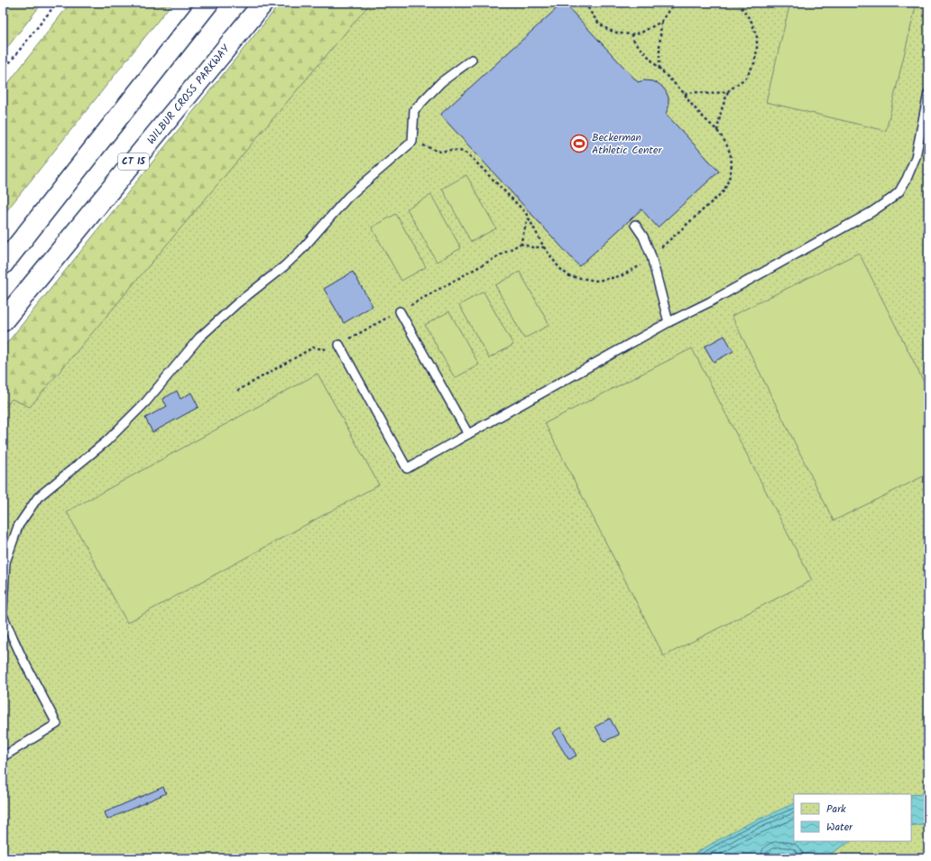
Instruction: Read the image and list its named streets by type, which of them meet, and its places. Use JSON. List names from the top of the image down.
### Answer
{
  "streets": {
    "highway": ["WILBUR CROSS PARKWAY", "CT 15"]
  },
  "places": {
    "sports": ["Beckerman Athletic Center"]
  },
  "legend": ["Park", "Water"]
}
